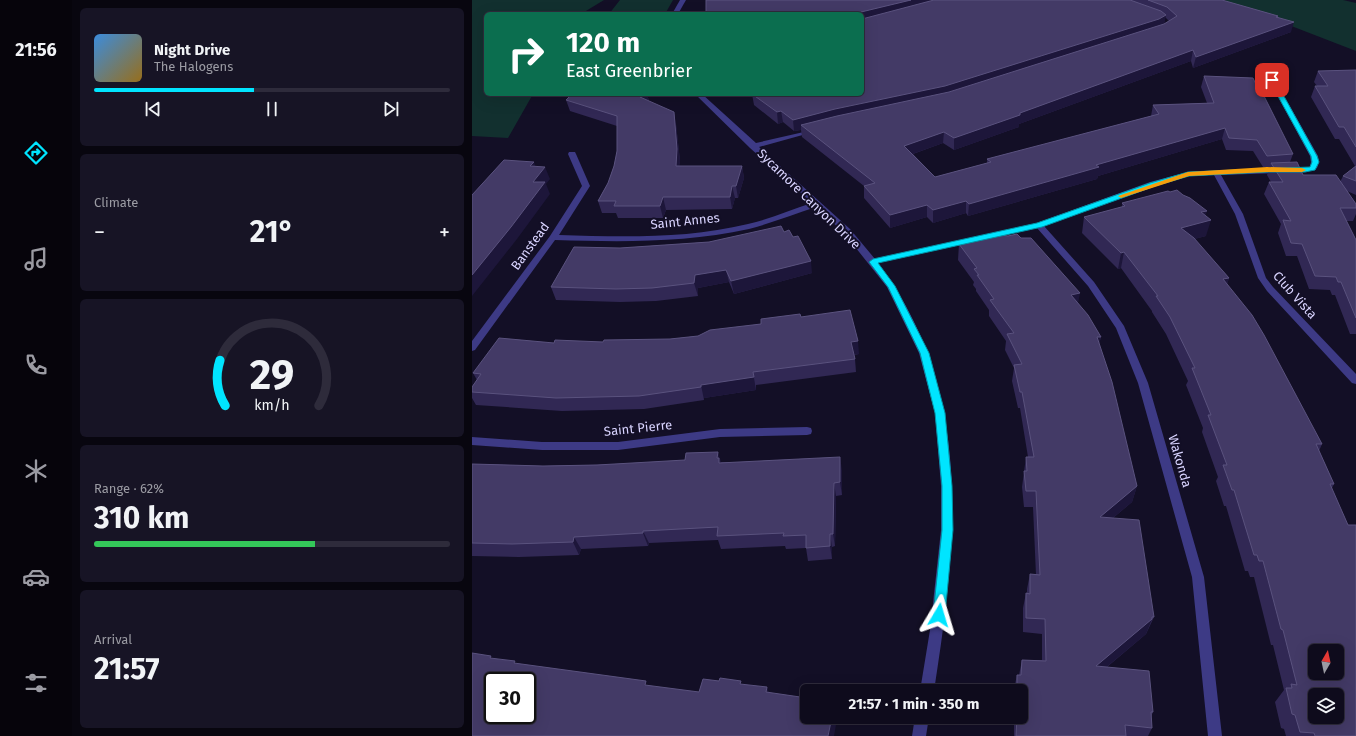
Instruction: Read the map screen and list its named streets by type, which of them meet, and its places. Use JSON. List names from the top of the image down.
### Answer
{
  "streets": {
    "street": [
      "Sycamore Canyon Drive",
      "Saint Annes",
      "Banstead",
      "Club Vista",
      "Saint Pierre",
      "Wakonda"
    ]
  },
  "crossings": [
    ["Sycamore Canyon Drive", "Saint Annes"],
    ["Saint Annes", "Banstead"]
  ],
  "north": "top",
  "page": {
    "tabs": "21:56",
    "turn": ["120 m", "East Greenbrier"],
    "song": ["Night Drive", "The Halogens"],
    "tile": [
      "Climate",
      ["Range · 62%", "310 km"],
      ["Arrival", "21:57"]
    ],
    "heat": ["−", "21°", "+"],
    "limit": "30",
    "trip": "21:57 · 1 min · 350 m",
    "gauge": ["29", "km/h"]
  }
}
